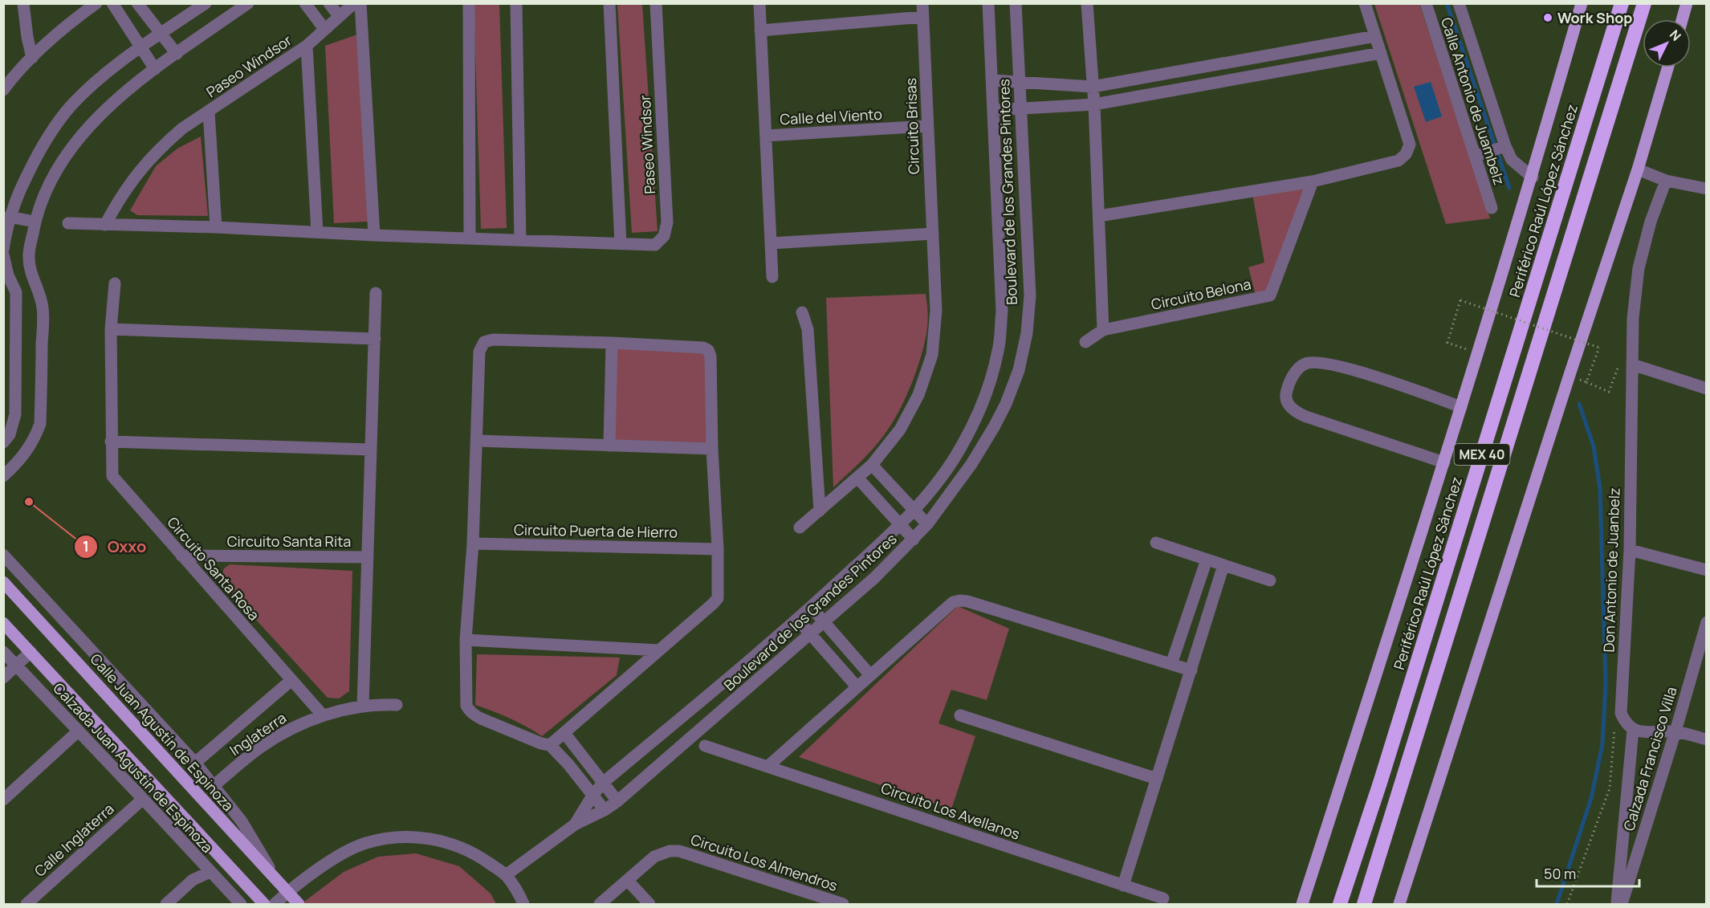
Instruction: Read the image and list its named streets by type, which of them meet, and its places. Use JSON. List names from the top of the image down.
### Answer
{
  "streets": {
    "highway": ["Periférico Raúl López Sánchez", "MEX 40"],
    "main road": ["Calle Juan Agustín de Espinoza"],
    "street": [
      "Paseo Windsor",
      "Calle Antonio de Juambelz",
      "Calle del Viento",
      "Circuito Brisas",
      "Boulevard de los Grandes Pintores",
      "Circuito Belona",
      "Circuito Puerta de Hierro",
      "Circuito Santa Rita",
      "Circuito Santa Rosa",
      "Don Antonio de Juanbelz",
      "Inglaterra",
      "Calzada Francisco Villa",
      "Calzada Juan Agustín de Espinoza",
      "Circuito Los Avellanos",
      "Calle Inglaterra",
      "Circuito Los Almendros"
    ]
  },
  "crossings": [
    ["Calle Antonio de Juambelz", "Periférico Raúl López Sánchez"],
    ["Calle del Viento", "Circuito Brisas"],
    ["Circuito Santa Rita", "Circuito Santa Rosa"],
    ["Circuito Santa Rosa", "Inglaterra"],
    ["Calzada Juan Agustín de Espinoza", "Calle Inglaterra"]
  ],
  "places": ["Work Shop", "Oxxo"],
  "scale_bar": "50 m",
  "north": "top right"
}
